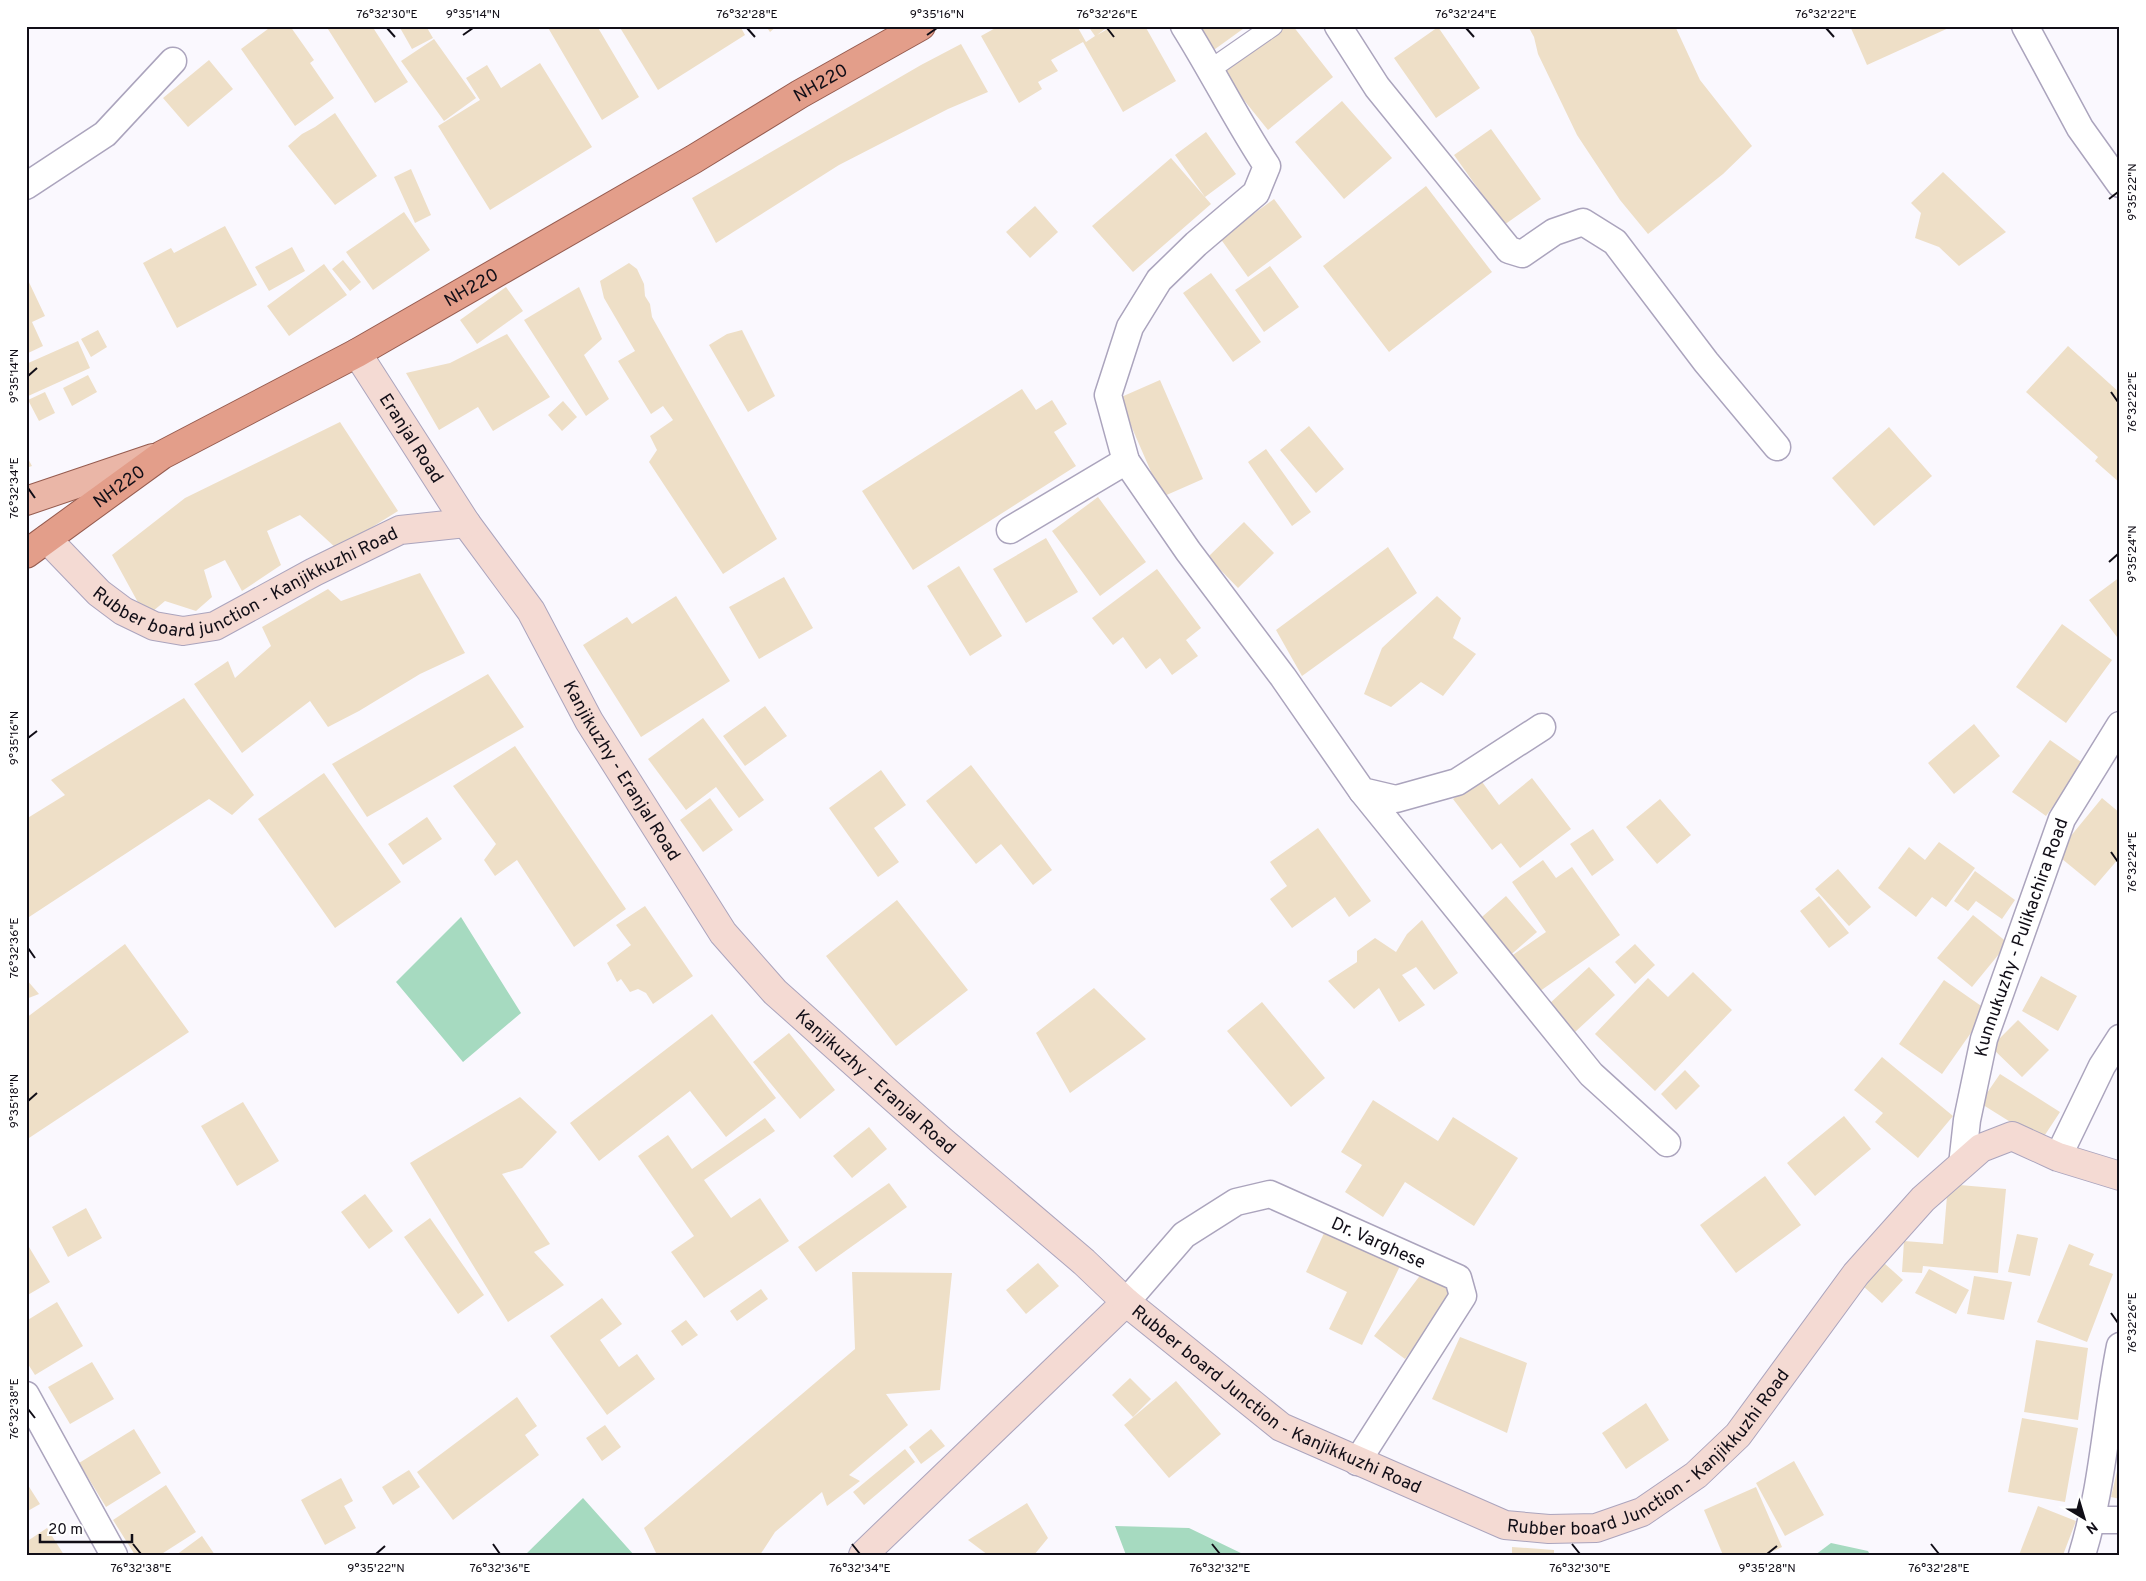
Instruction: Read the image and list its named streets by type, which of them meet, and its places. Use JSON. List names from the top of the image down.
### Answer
{
  "streets": {
    "highway": ["NH220"],
    "main road": [
      "Eranjal Road",
      "Rubber board junction - Kanjikkuzhi Road",
      "Kanjikuzhy - Eranjal Road",
      "Rubber board Junction - Kanjikkuzhi Road"
    ],
    "street": ["Kunnukuzhy - Pulikachira Road", "Dr. Varghese"]
  },
  "crossings": [
    ["NH220", "Eranjal Road"],
    ["NH220", "Rubber board junction - Kanjikkuzhi Road"],
    ["Eranjal Road", "Rubber board junction - Kanjikkuzhi Road"],
    ["Eranjal Road", "Kanjikuzhy - Eranjal Road"],
    ["Rubber board junction - Kanjikkuzhi Road", "Kanjikuzhy - Eranjal Road"],
    ["Kanjikuzhy - Eranjal Road", "Dr. Varghese"],
    ["Kanjikuzhy - Eranjal Road", "Rubber board Junction - Kanjikkuzhi Road"],
    ["Kunnukuzhy - Pulikachira Road", "Rubber board Junction - Kanjikkuzhi Road"],
    ["Dr. Varghese", "Rubber board Junction - Kanjikkuzhi Road"]
  ],
  "scale_bar": "20 m",
  "north": "bottom right",
  "coordinates": [
    "76°32'30\"E",
    "9°35'14\"N",
    "76°32'28\"E",
    "9°35'16\"N",
    "76°32'26\"E",
    "76°32'24\"E",
    "76°32'22\"E",
    "9°35'22\"N",
    "76°32'34\"E",
    "9°35'24\"N",
    "76°32'36\"E",
    "9°35'18\"N",
    "76°32'38\"E",
    "76°32'32\"E",
    "9°35'28\"N"
  ]
}
